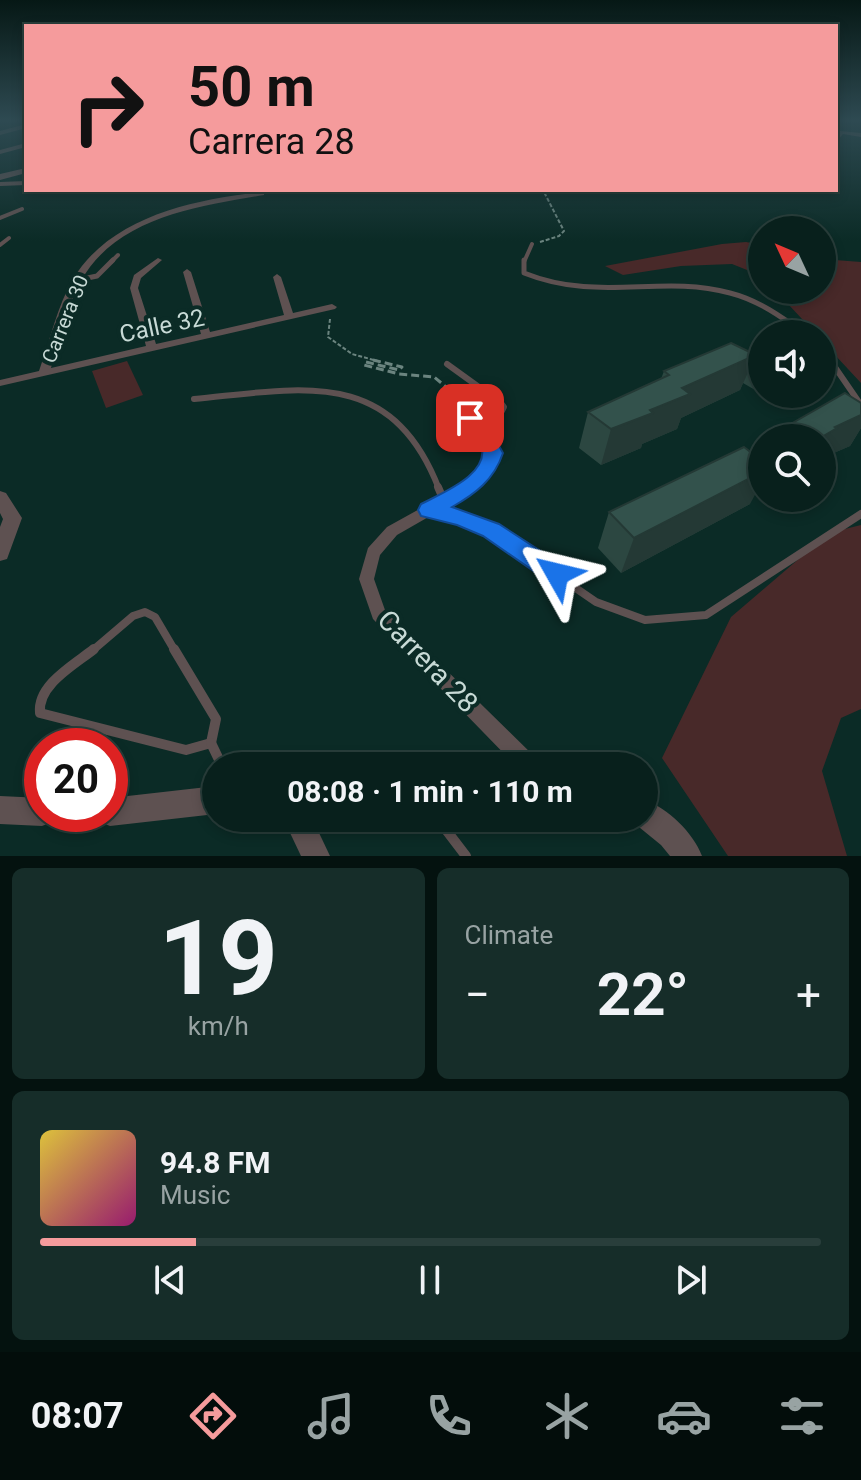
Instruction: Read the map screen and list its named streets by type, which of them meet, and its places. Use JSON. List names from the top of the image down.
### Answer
{
  "streets": {
    "street": ["Carrera 30", "Calle 32", "Carrera 28"]
  },
  "crossings": [
    ["Carrera 30", "Calle 32"]
  ],
  "north": "top left",
  "page": {
    "turn": ["50 m", "Carrera 28"],
    "limit": "20",
    "trip": "08:08 · 1 min · 110 m",
    "tile": [
      ["19", "km/h"],
      "Climate"
    ],
    "heat": ["−", "22°", "+"],
    "song": ["94.8 FM", "Music"],
    "tabs": "08:07"
  }
}
